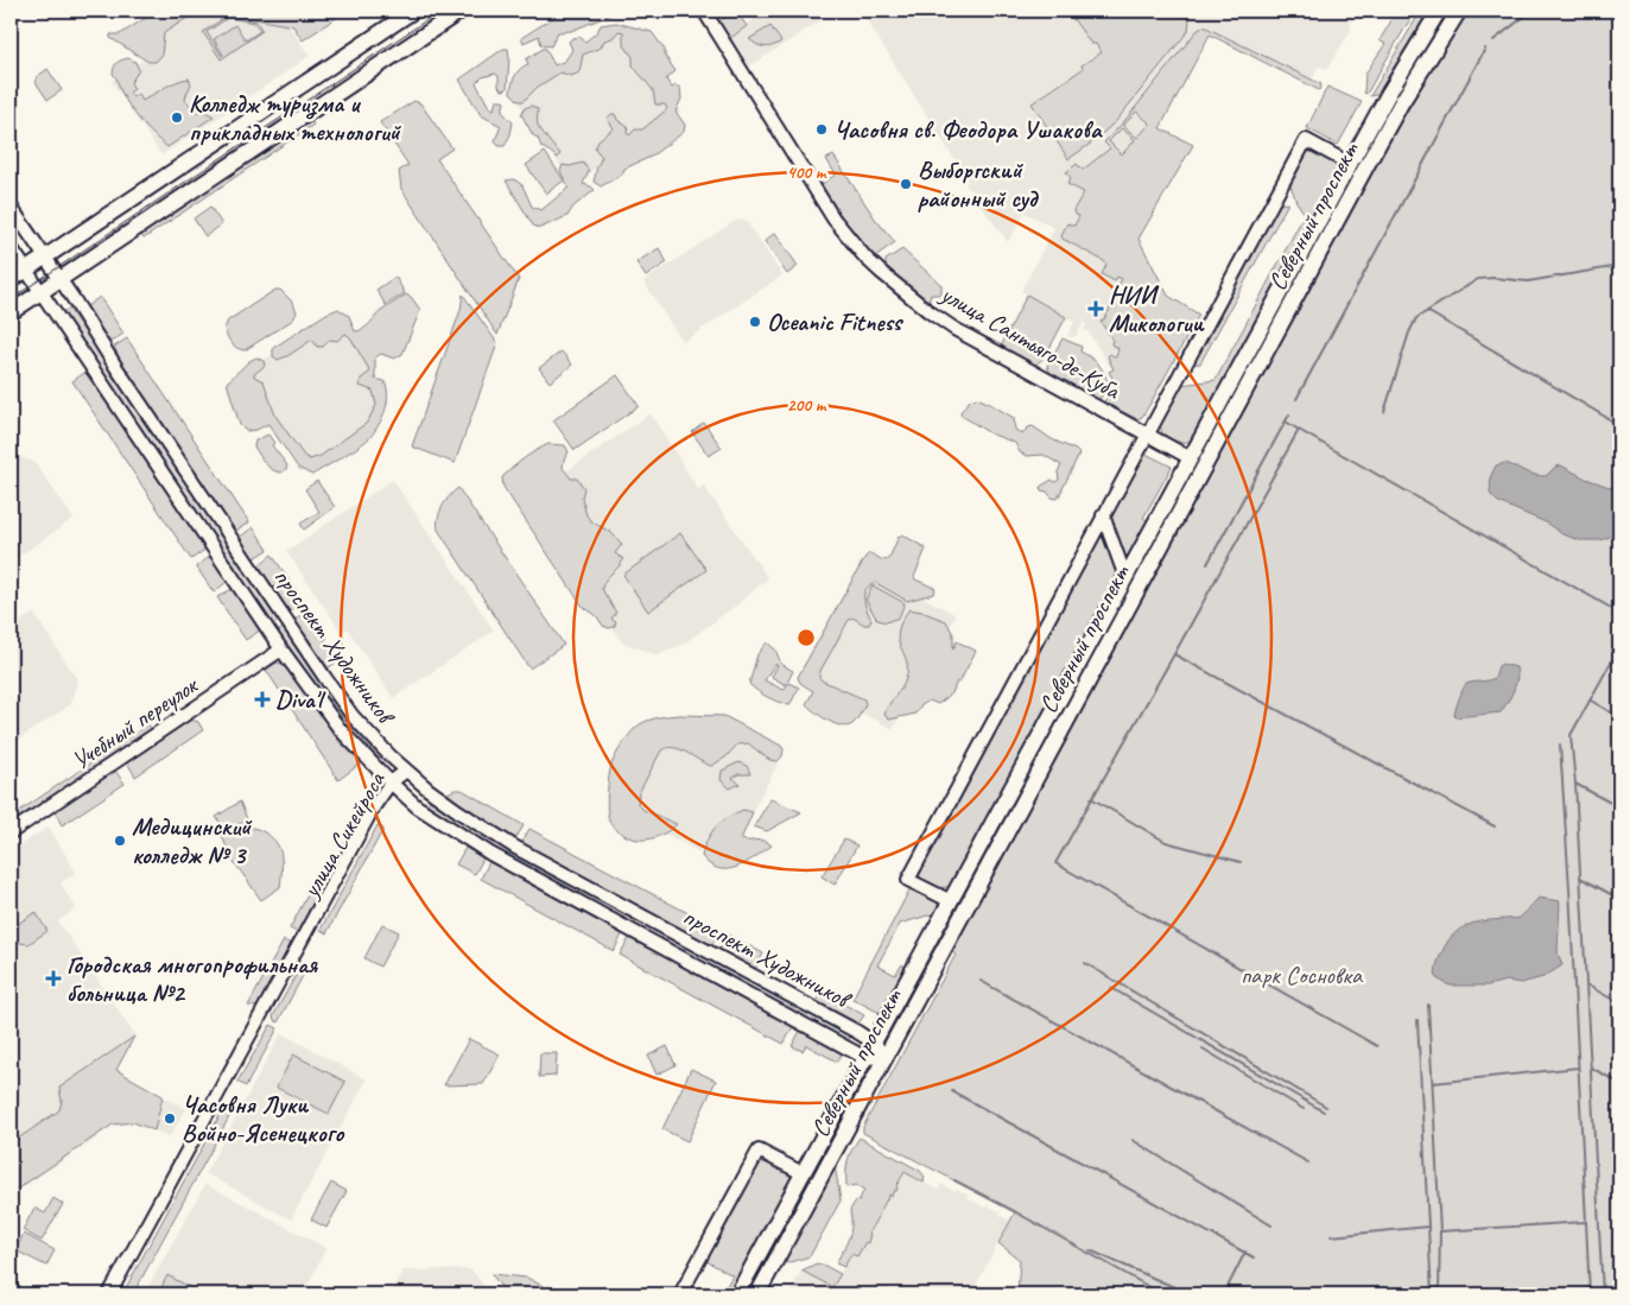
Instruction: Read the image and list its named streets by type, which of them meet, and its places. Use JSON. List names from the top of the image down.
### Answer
{
  "streets": {
    "main road": ["Северный проспект"],
    "street": [
      "улица Сантьяго-де-Куба",
      "проспект Художников",
      "Учебный переулок",
      "улица Сикейроса"
    ]
  },
  "crossings": [
    ["Северный проспект", "улица Сантьяго-де-Куба"],
    ["Северный проспект", "проспект Художников"],
    ["проспект Художников", "Учебный переулок"],
    ["проспект Художников", "улица Сикейроса"]
  ],
  "parks": ["парк Сосновка"],
  "places": {
    "other": [
      "Колледж туризма и прикладных технологий",
      "Часовня св. Феодора Ушакова",
      "Выборгский районный суд",
      "Oceanic Fitness",
      "Медицинский колледж № 3",
      "Часовня Луки Войно-Ясенецкого"
    ],
    "health": ["НИИ Микологии", "Diva'l", "Городская многопрофильная больница №2"]
  },
  "rings": ["400 m", "200 m"]
}
